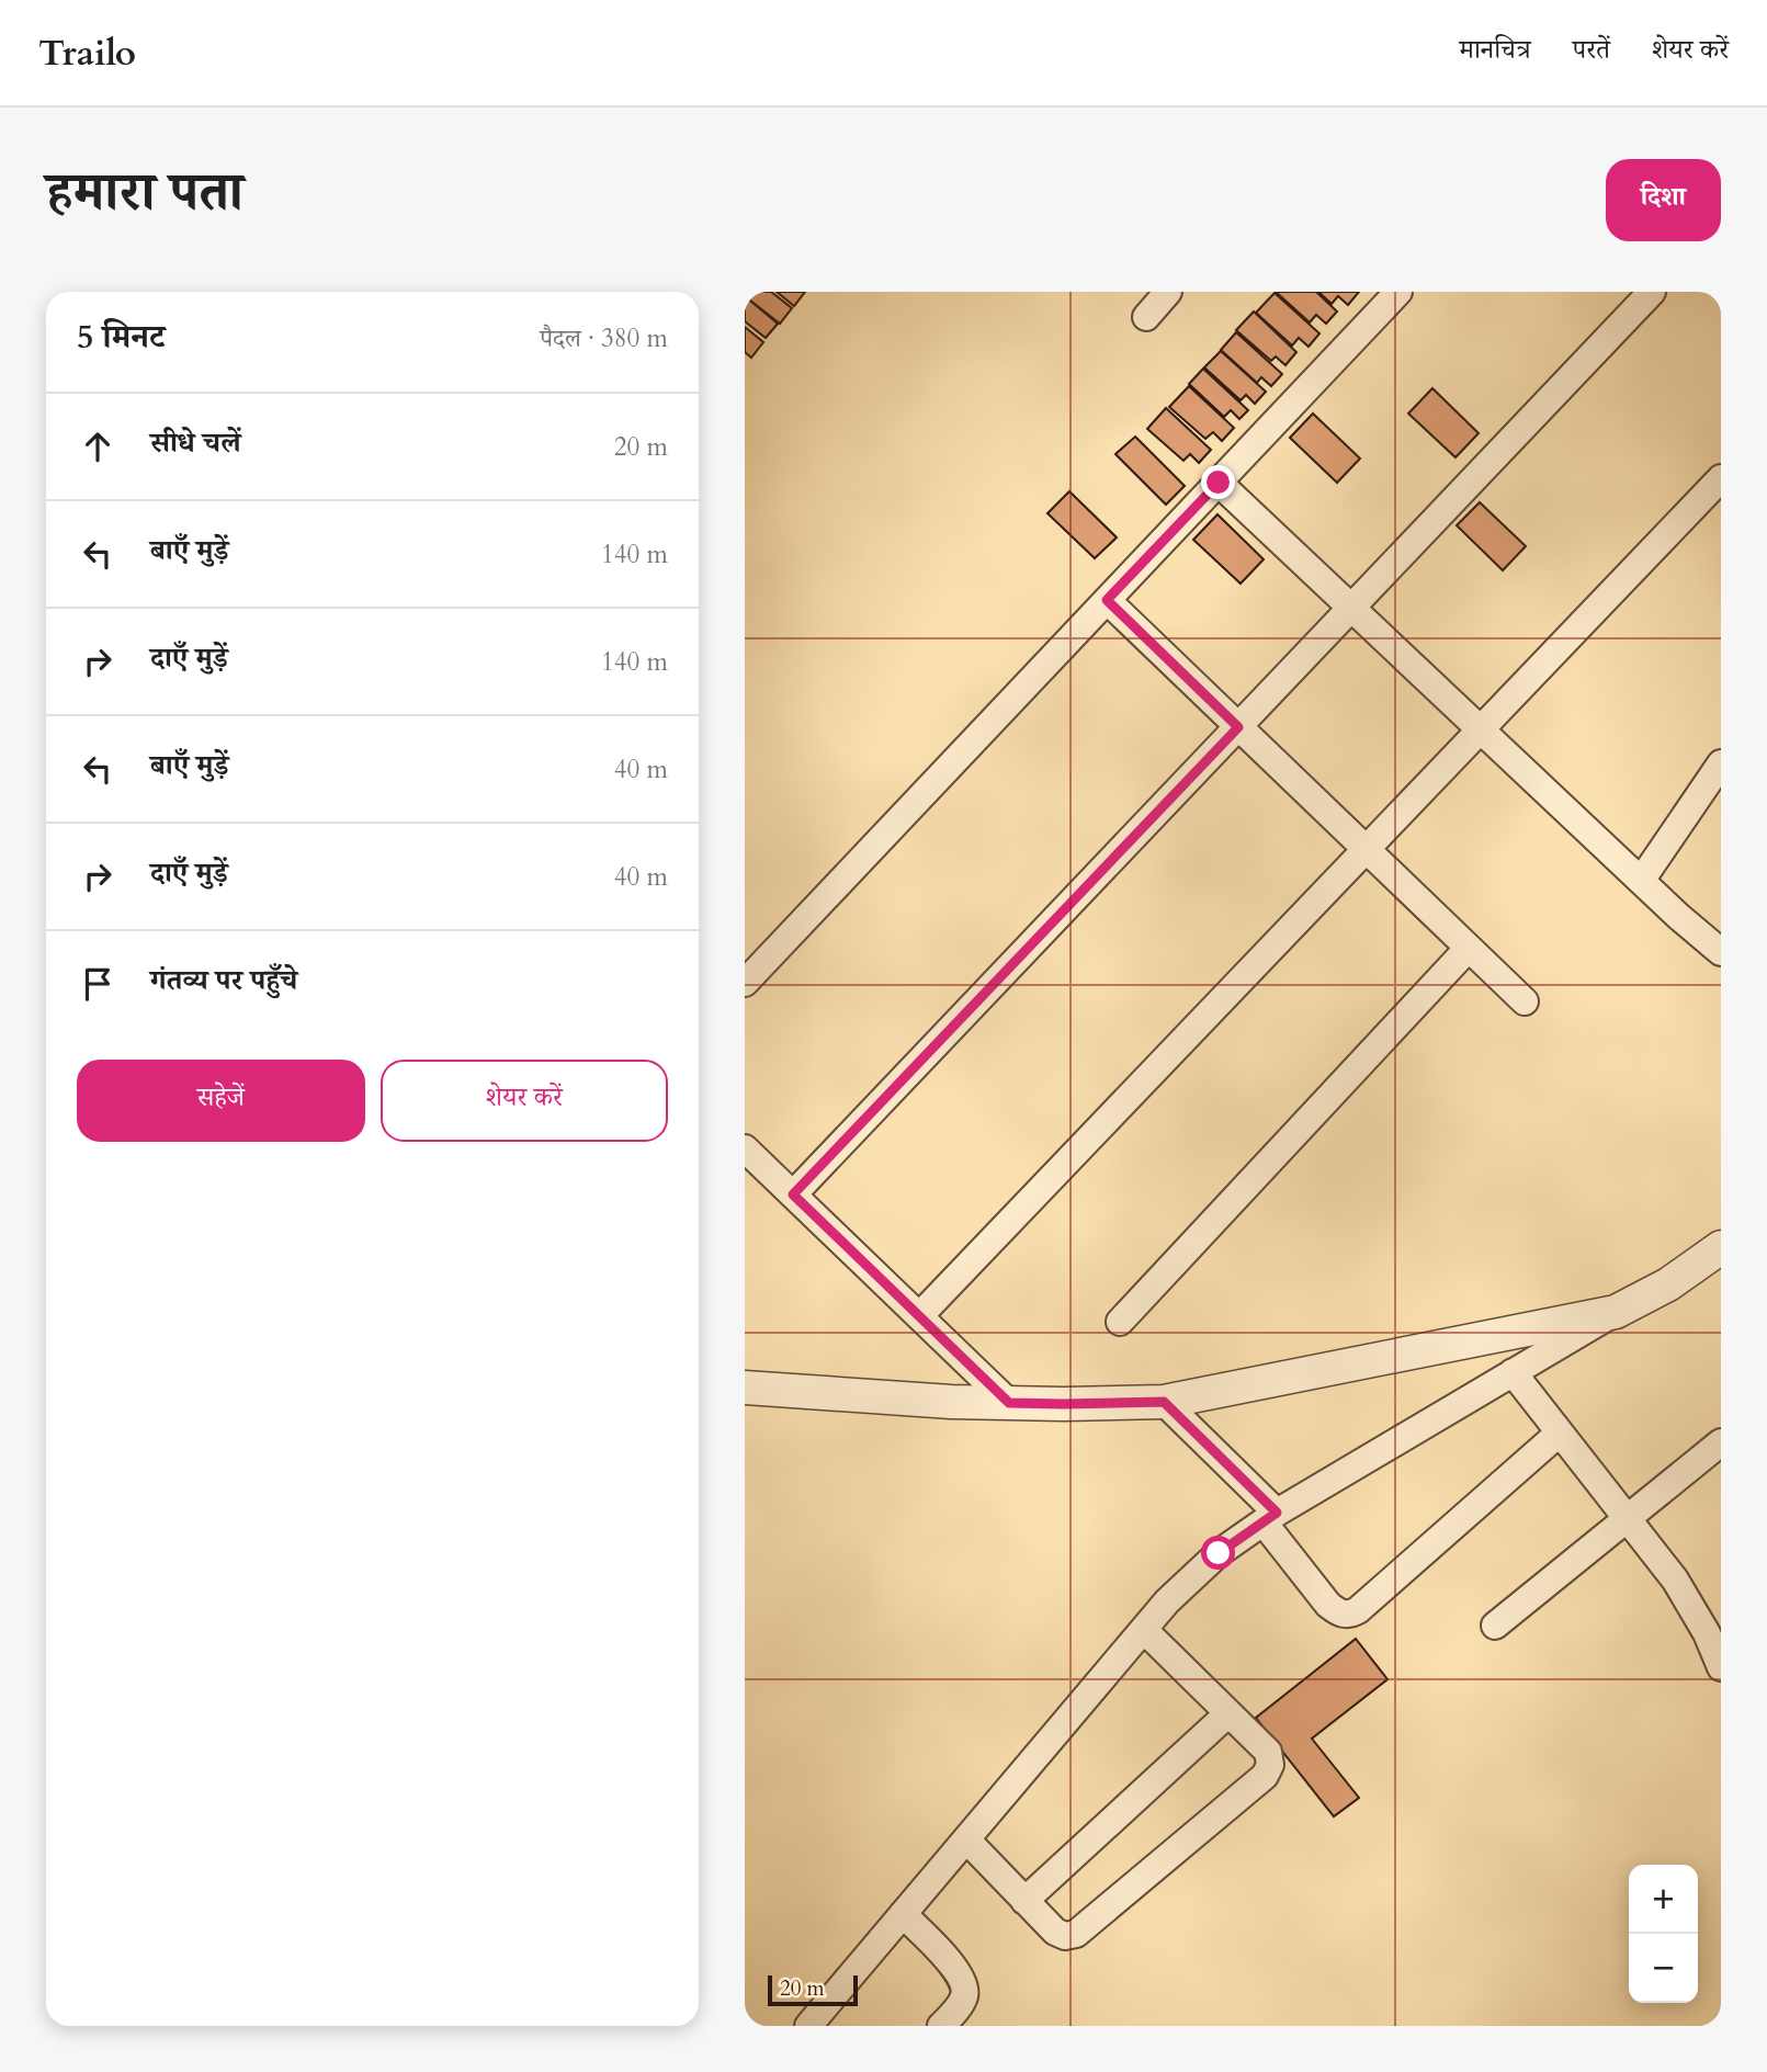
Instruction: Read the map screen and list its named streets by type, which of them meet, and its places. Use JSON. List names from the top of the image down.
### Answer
{
  "scale_bar": "20 m",
  "page": {
    "header": "Trailo",
    "nav": ["मानचित्र", "परतें", "शेयर करें"],
    "title": "हमारा पता",
    "buttons": [
      "दिशा",
      ["सहेजें", "शेयर करें"]
    ],
    "heading": ["5 मिनट", "पैदल · 380 m"],
    "list": [
      ["सीधे चलें", "20 m"],
      ["बाएँ मुड़ें", "140 m"],
      ["दाएँ मुड़ें", "140 m"],
      ["बाएँ मुड़ें", "40 m"],
      ["दाएँ मुड़ें", "40 m"],
      "गंतव्य पर पहुँचे"
    ],
    "map_buttons": ["+", "−"],
    "scale": "20 m"
  }
}
